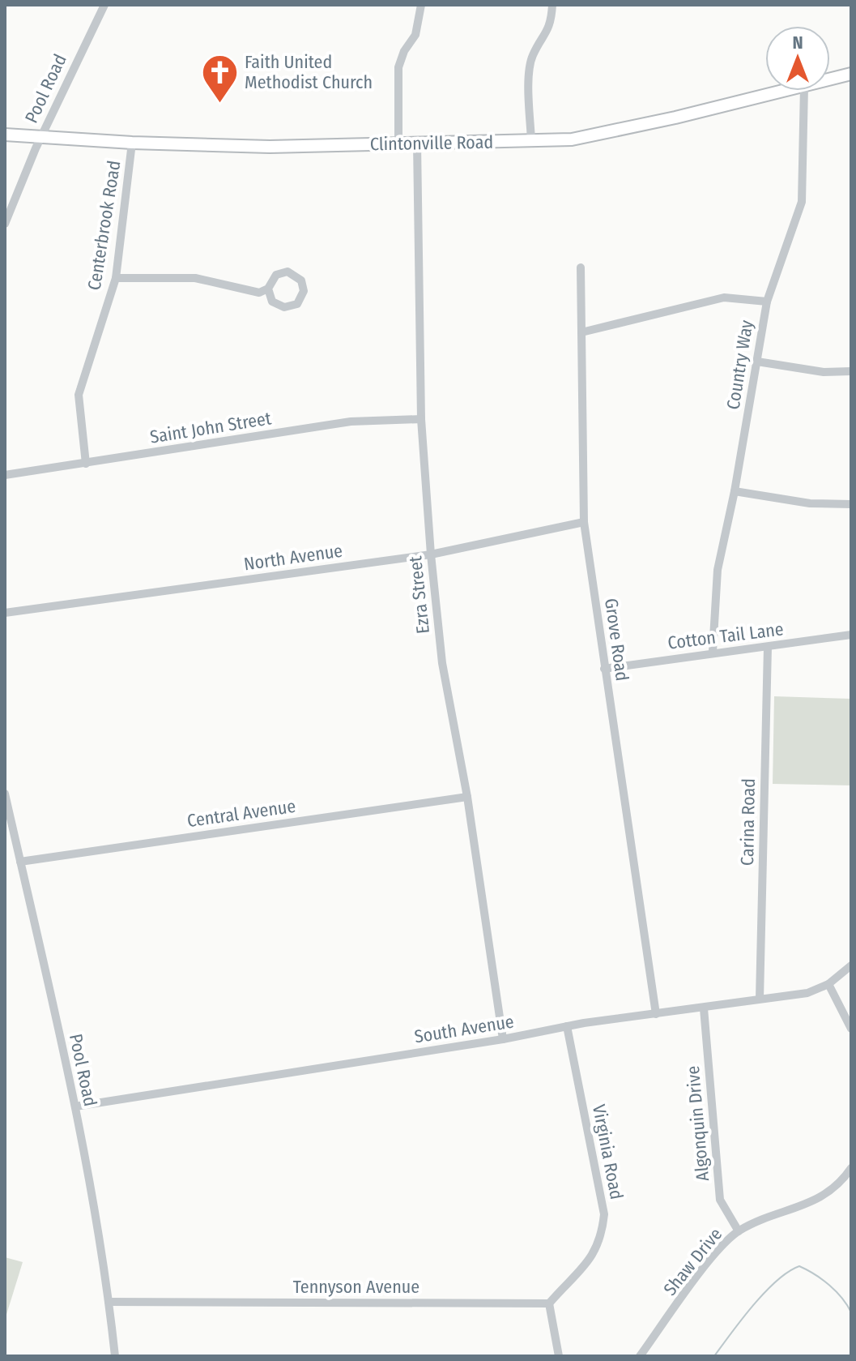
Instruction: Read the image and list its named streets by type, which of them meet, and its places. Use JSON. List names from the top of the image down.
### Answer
{
  "streets": {
    "main road": ["Clintonville Road"],
    "street": [
      "Pool Road",
      "Centerbrook Road",
      "Country Way",
      "Saint John Street",
      "North Avenue",
      "Ezra Street",
      "Cotton Tail Lane",
      "Grove Road",
      "Central Avenue",
      "Carina Road",
      "South Avenue",
      "Algonquin Drive",
      "Virginia Road",
      "Shaw Drive",
      "Tennyson Avenue"
    ]
  },
  "crossings": [
    ["Pool Road", "Clintonville Road"],
    ["Pool Road", "Central Avenue"],
    ["Pool Road", "South Avenue"],
    ["Pool Road", "Tennyson Avenue"],
    ["Clintonville Road", "Centerbrook Road"],
    ["Clintonville Road", "Ezra Street"],
    ["Centerbrook Road", "Saint John Street"],
    ["Country Way", "Cotton Tail Lane"],
    ["Saint John Street", "Ezra Street"],
    ["North Avenue", "Ezra Street"],
    ["North Avenue", "Grove Road"],
    ["Ezra Street", "Central Avenue"],
    ["Ezra Street", "South Avenue"],
    ["Cotton Tail Lane", "Grove Road"],
    ["Cotton Tail Lane", "Carina Road"],
    ["Grove Road", "South Avenue"],
    ["Carina Road", "South Avenue"],
    ["South Avenue", "Algonquin Drive"],
    ["South Avenue", "Virginia Road"],
    ["Algonquin Drive", "Shaw Drive"],
    ["Virginia Road", "Tennyson Avenue"]
  ],
  "places": {
    "church": ["Faith United Methodist Church"]
  },
  "north": "top"
}
